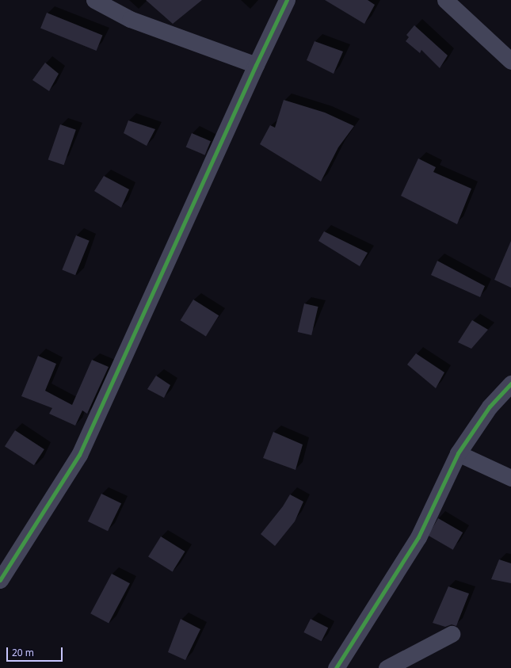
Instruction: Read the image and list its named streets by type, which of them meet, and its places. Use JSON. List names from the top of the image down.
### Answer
{
  "scale_bar": "20 m"
}
